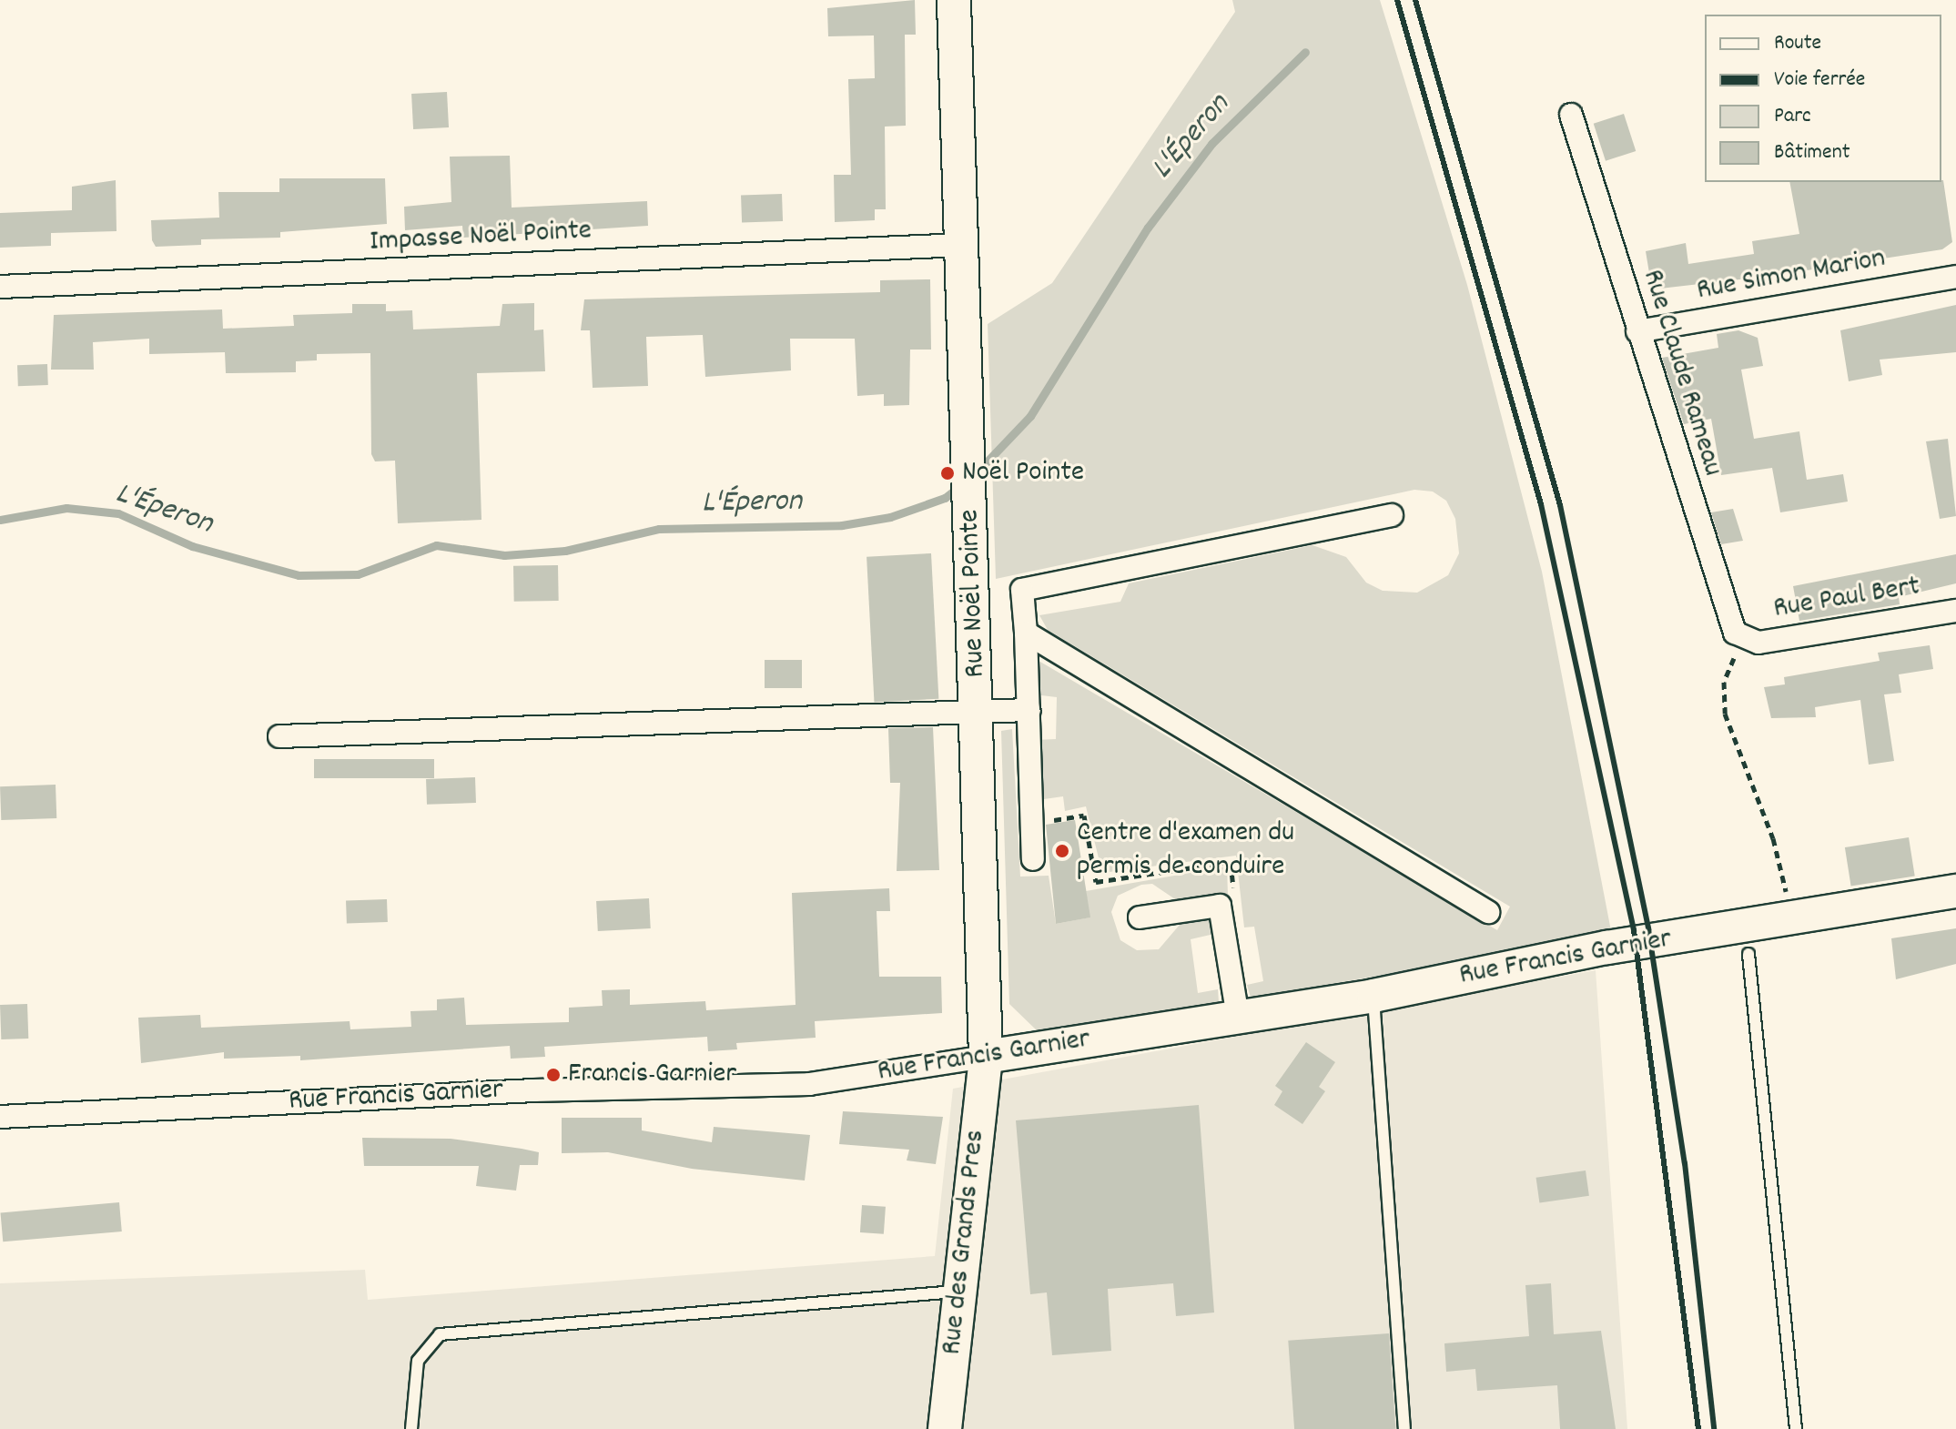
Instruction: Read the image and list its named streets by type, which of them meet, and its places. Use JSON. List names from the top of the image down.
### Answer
{
  "streets": {
    "street": [
      "Impasse Noël Pointe",
      "Rue Simon Marion",
      "Rue Claude Rameau",
      "Rue Noël Pointe",
      "Rue Paul Bert",
      "Rue Francis Garnier",
      "Rue des Grands Pres"
    ]
  },
  "crossings": [
    ["Impasse Noël Pointe", "Rue Noël Pointe"],
    ["Rue Simon Marion", "Rue Claude Rameau"],
    ["Rue Claude Rameau", "Rue Paul Bert"],
    ["Rue Noël Pointe", "Rue Francis Garnier"],
    ["Rue Noël Pointe", "Rue des Grands Pres"],
    ["Rue Francis Garnier", "Rue des Grands Pres"]
  ],
  "water": ["L'Éperon"],
  "places": ["Noël Pointe", "Centre d'examen du permis de conduire", "Francis Garnier"],
  "legend": [
    "Route",
    "Voie ferrée",
    "Parc",
    "Bâtiment"
  ]
}
